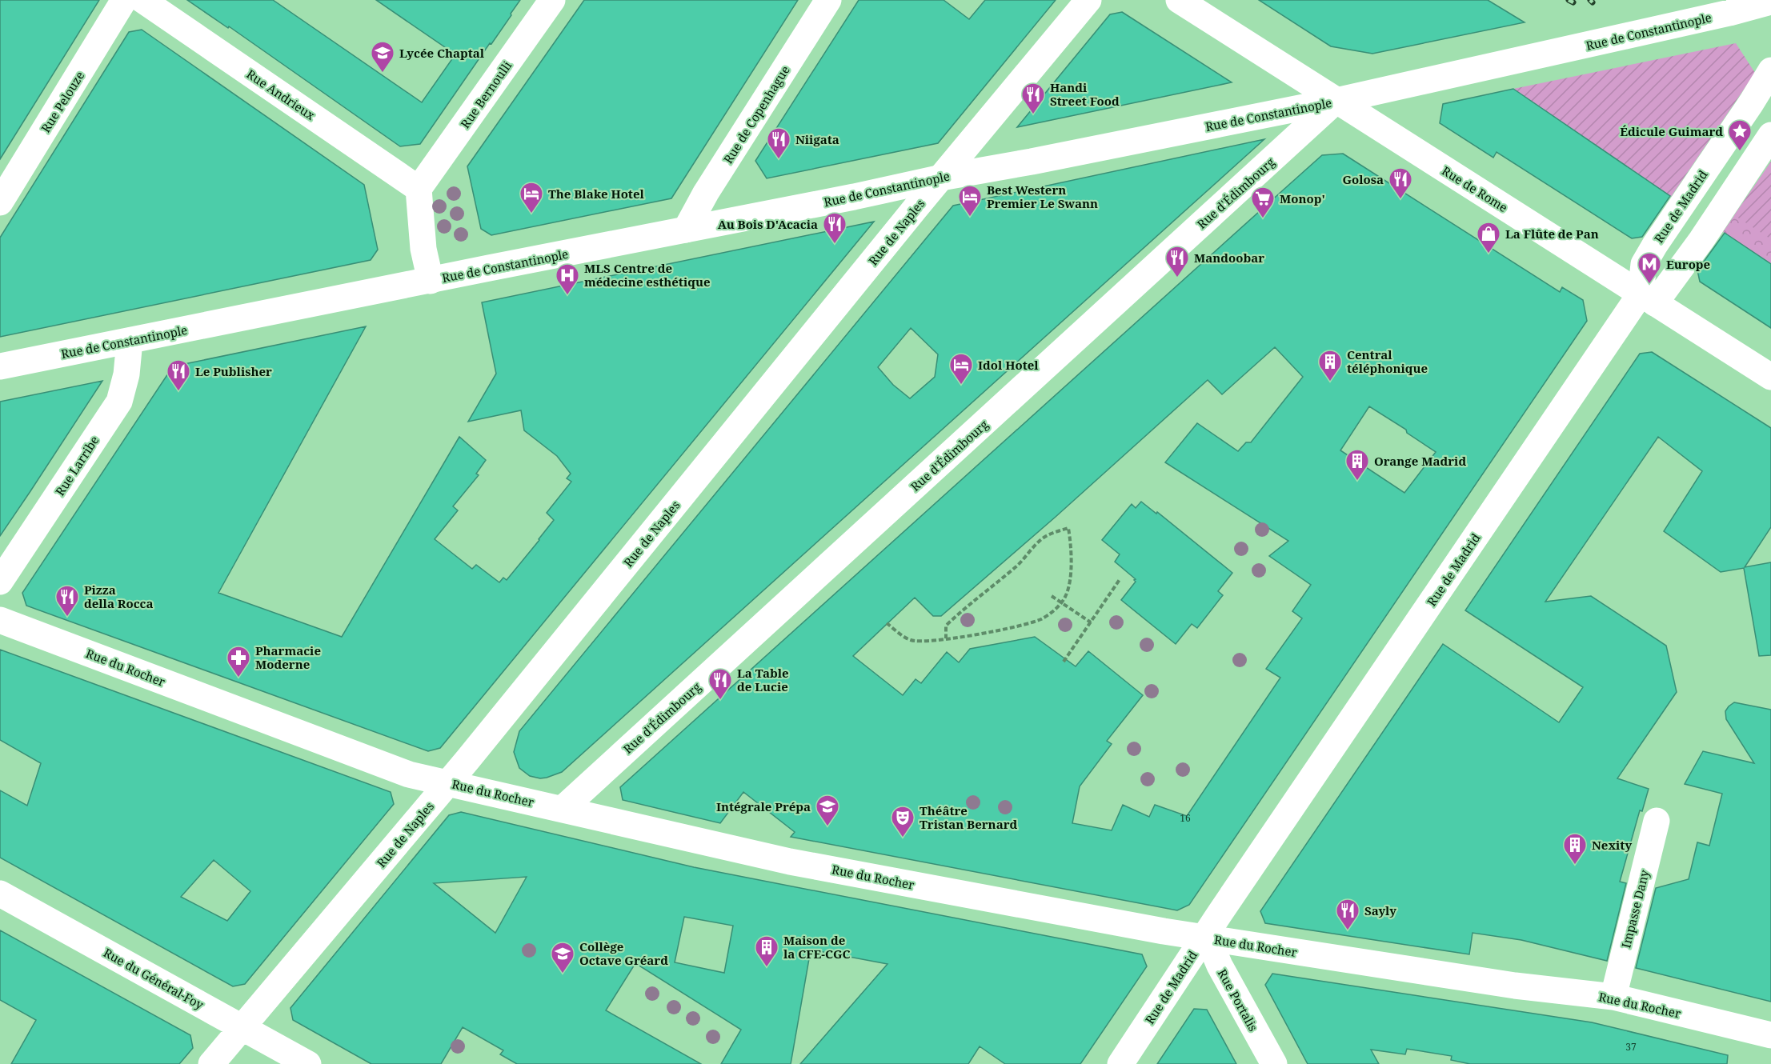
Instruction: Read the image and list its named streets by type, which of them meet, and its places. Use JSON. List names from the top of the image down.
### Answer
{
  "streets": {
    "street": [
      "Rue de Constantinople",
      "Rue Andrieux",
      "Rue Bernoulli",
      "Rue Pelouze",
      "Rue de Copenhague",
      "Rue de Rome",
      "Rue d'Édimbourg",
      "Rue de Madrid",
      "Rue de Naples",
      "Rue Larribe",
      "Rue du Rocher",
      "Impasse Dany",
      "Rue du Général-Foy",
      "Rue Portalis"
    ]
  },
  "crossings": [
    ["Rue de Constantinople", "Rue de Copenhague"],
    ["Rue de Constantinople", "Rue de Rome"],
    ["Rue de Constantinople", "Rue d'Édimbourg"],
    ["Rue de Constantinople", "Rue de Naples"],
    ["Rue de Constantinople", "Rue Larribe"],
    ["Rue Andrieux", "Rue Bernoulli"],
    ["Rue de Rome", "Rue d'Édimbourg"],
    ["Rue de Rome", "Rue de Madrid"],
    ["Rue d'Édimbourg", "Rue du Rocher"],
    ["Rue de Madrid", "Rue Portalis"],
    ["Rue de Naples", "Rue du Rocher"],
    ["Rue de Naples", "Rue du Général-Foy"],
    ["Rue du Rocher", "Impasse Dany"]
  ],
  "places": {
    "school or university": ["Lycée Chaptal", "Intégrale Prépa", "Collège Octave Gréard"],
    "restaurant": [
      "Handi Street Food",
      "Niigata",
      "Golosa",
      "Au Bois D'Acacia",
      "Mandoobar",
      "Le Publisher",
      "Pizza della Rocca",
      "La Table de Lucie",
      "Sayly"
    ],
    "place": ["Édicule Guimard"],
    "hotel": ["The Blake Hotel", "Best Western Premier Le Swann", "Idol Hotel"],
    "supermarket": ["Monop'"],
    "shop": ["La Flûte de Pan"],
    "metro station": ["Europe"],
    "hospital": ["MLS Centre de médecine esthétique"],
    "building": [
      "Central téléphonique",
      "Orange Madrid",
      "Nexity",
      "Maison de la CFE-CGC"
    ],
    "pharmacy": ["Pharmacie Moderne"],
    "theatre": ["Théâtre Tristan Bernard"]
  },
  "house_numbers": ["16", "37"]
}
